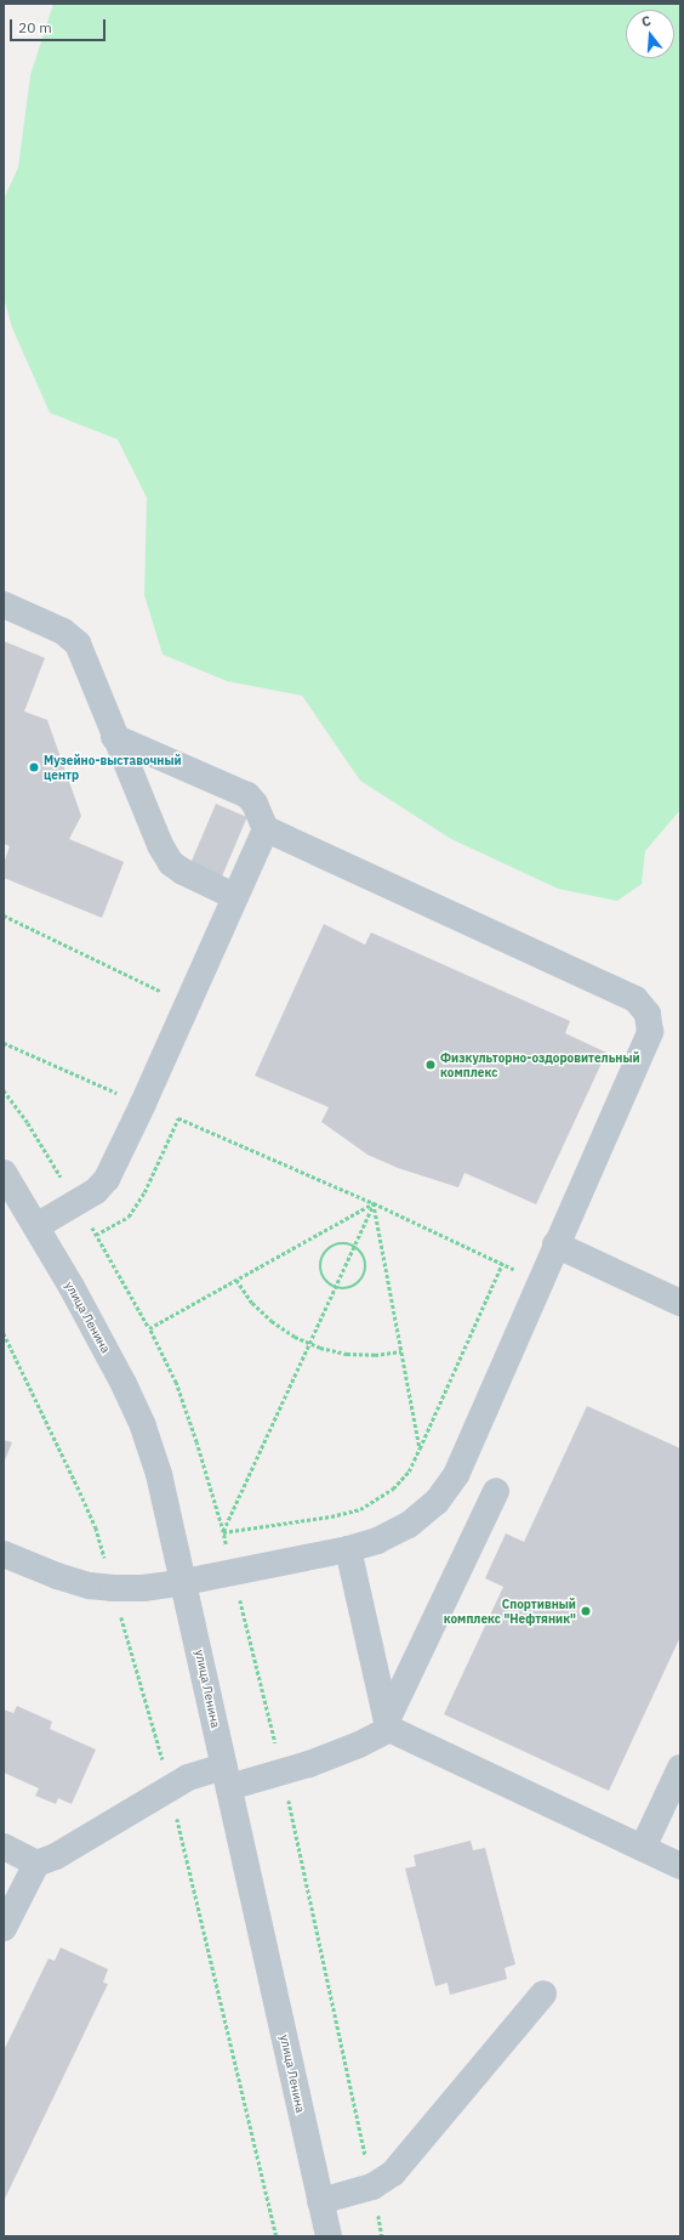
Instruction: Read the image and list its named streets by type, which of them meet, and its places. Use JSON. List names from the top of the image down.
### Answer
{
  "streets": {
    "street": ["улица Ленина"]
  },
  "places": ["Музейно-выставочный центр", "Физкульторно-оздоровительный комплекс", "Спортивный комплекс \"Нефтяник\""],
  "scale_bar": "20 m",
  "north": "top"
}
